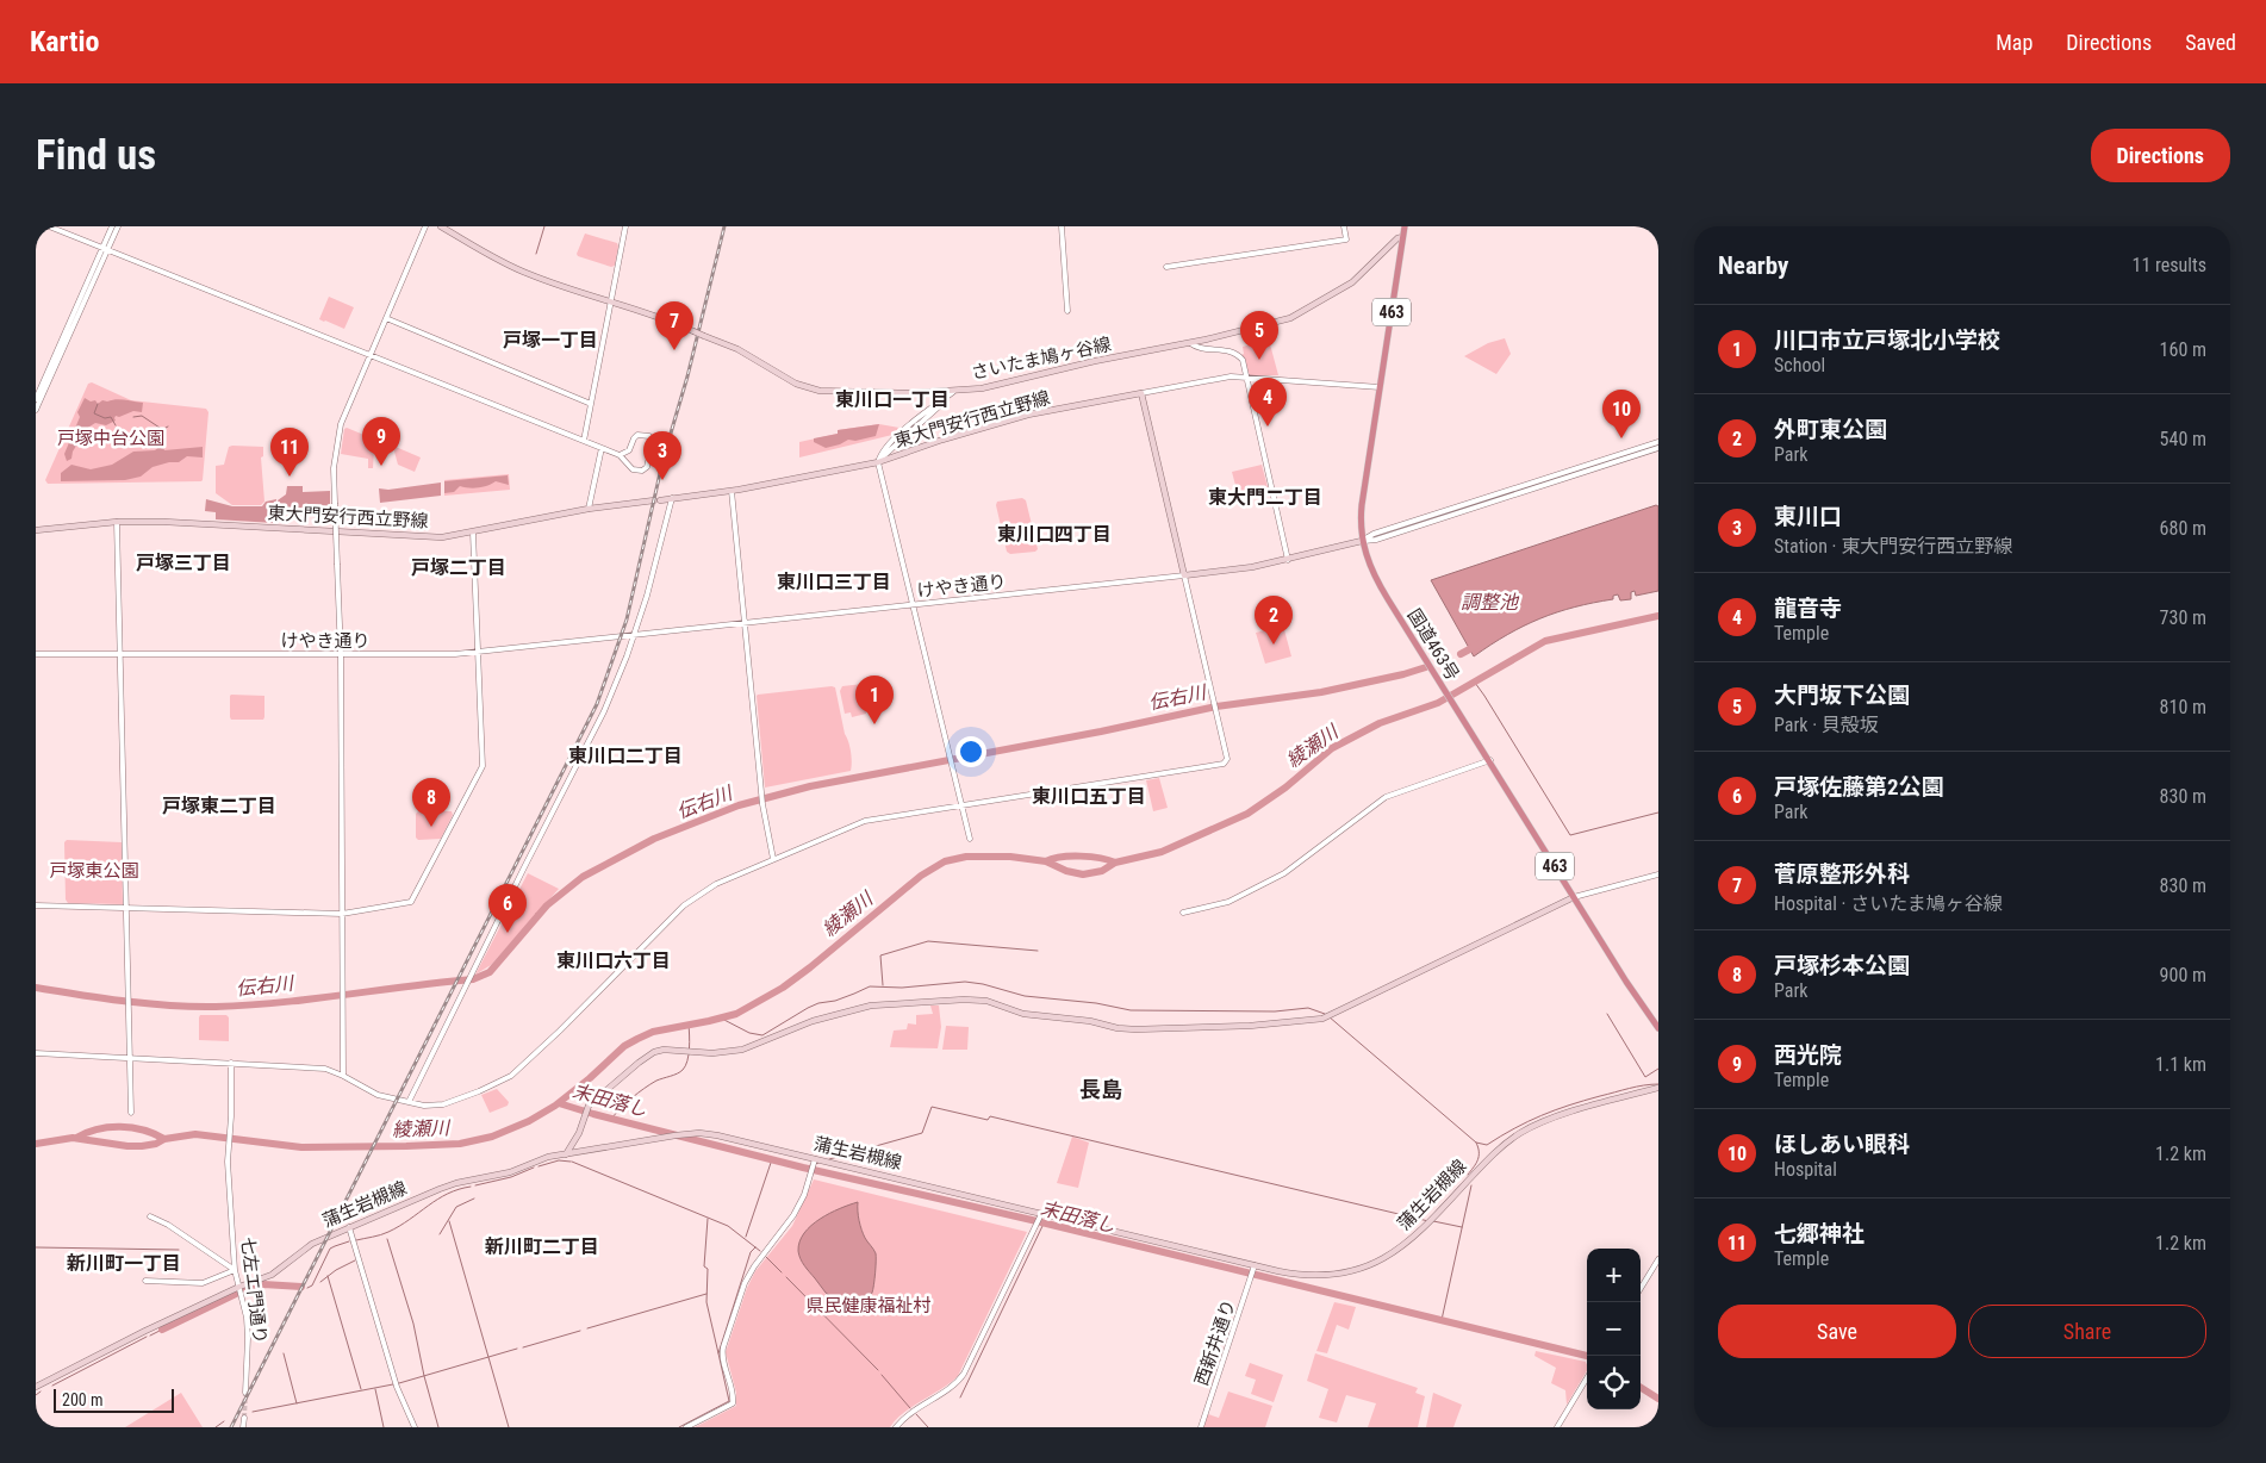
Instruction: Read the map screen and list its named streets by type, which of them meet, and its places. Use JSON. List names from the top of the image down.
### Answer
{
  "streets": {
    "highway": ["463", "国道463号"],
    "main road": ["さいたま鳩ヶ谷線", "東大門安行西立野線", "蒲生岩槻線"],
    "street": ["けやき通り", "七左エ門通り", "西新井通り"]
  },
  "crossings": [
    ["さいたま鳩ヶ谷線", "国道463号"],
    ["蒲生岩槻線", "七左エ門通り"],
    ["蒲生岩槻線", "西新井通り"]
  ],
  "districts": [
    "戸塚一丁目",
    "東川口一丁目",
    "東大門二丁目",
    "東川口四丁目",
    "戸塚三丁目",
    "戸塚二丁目",
    "東川口三丁目",
    "東川口二丁目",
    "東川口五丁目",
    "戸塚東二丁目",
    "東川口六丁目",
    "長島",
    "新川町二丁目",
    "新川町一丁目"
  ],
  "water": [
    "調整池",
    "伝右川",
    "綾瀬川",
    "末田落し"
  ],
  "parks": ["戸塚中台公園", "戸塚東公園", "県民健康福祉村"],
  "scale_bar": "200 m",
  "page": {
    "header": "Kartio",
    "nav": ["Map", "Directions", "Saved"],
    "buttons": [
      "Directions",
      ["Save", "Share"]
    ],
    "title": "Find us",
    "heading": ["Nearby", "11 results"],
    "pins": [
      "7",
      "5",
      "4",
      "10",
      "9",
      "11",
      "3",
      "2",
      "1",
      "8",
      "6"
    ],
    "list": [
      {
        "mark": "1",
        "name": "川口市立戸塚北小学校",
        "note": "School",
        "value": "160 m"
      },
      {
        "mark": "2",
        "name": "外町東公園",
        "note": "Park",
        "value": "540 m"
      },
      {
        "mark": "3",
        "name": "東川口",
        "note": "Station · 東大門安行西立野線",
        "value": "680 m"
      },
      {
        "mark": "4",
        "name": "龍音寺",
        "note": "Temple",
        "value": "730 m"
      },
      {
        "mark": "5",
        "name": "大門坂下公園",
        "note": "Park · 貝殻坂",
        "value": "810 m"
      },
      {
        "mark": "6",
        "name": "戸塚佐藤第2公園",
        "note": "Park",
        "value": "830 m"
      },
      {
        "mark": "7",
        "name": "菅原整形外科",
        "note": "Hospital · さいたま鳩ヶ谷線",
        "value": "830 m"
      },
      {
        "mark": "8",
        "name": "戸塚杉本公園",
        "note": "Park",
        "value": "900 m"
      },
      {
        "mark": "9",
        "name": "西光院",
        "note": "Temple",
        "value": "1.1 km"
      },
      {
        "mark": "10",
        "name": "ほしあい眼科",
        "note": "Hospital",
        "value": "1.2 km"
      },
      {
        "mark": "11",
        "name": "七郷神社",
        "note": "Temple",
        "value": "1.2 km"
      }
    ],
    "map_buttons": ["+", "−"],
    "scale": "200 m"
  }
}
